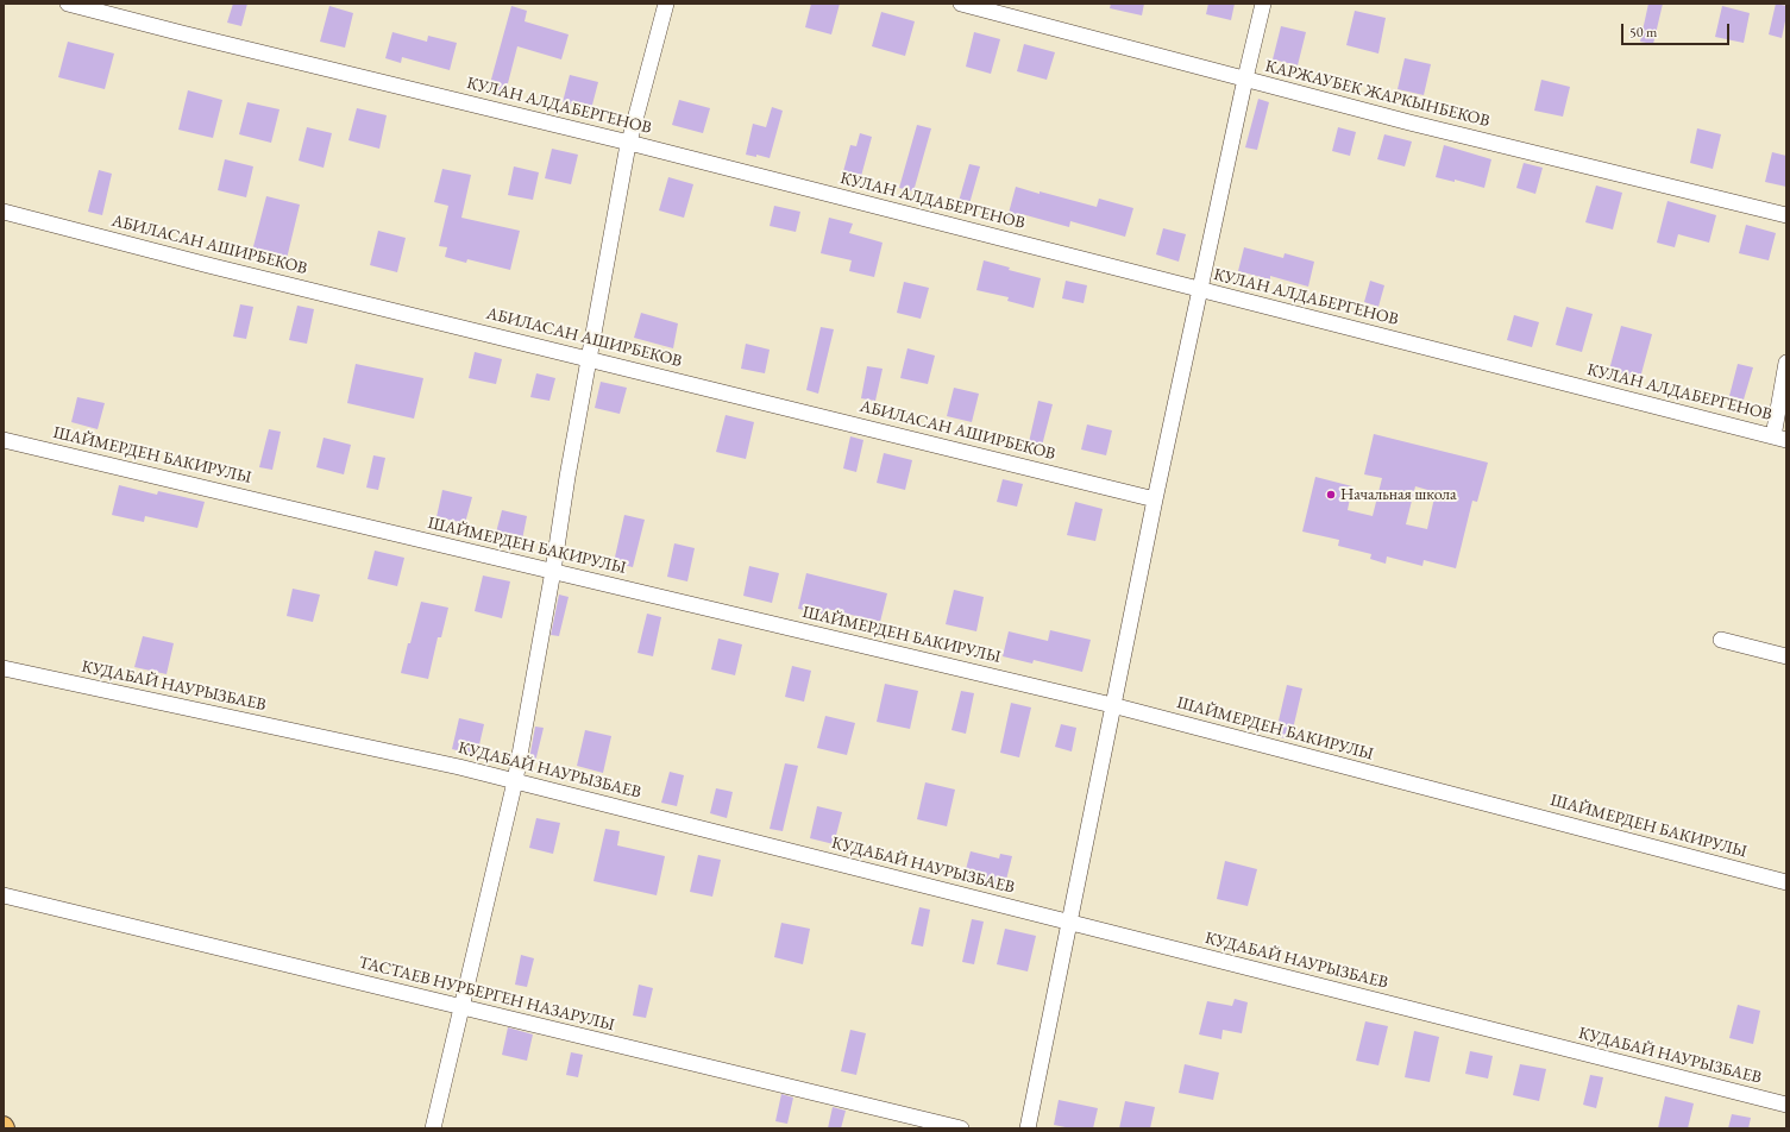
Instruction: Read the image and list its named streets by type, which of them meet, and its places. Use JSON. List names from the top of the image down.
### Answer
{
  "streets": {
    "street": [
      "КАРЖАУБЕК ЖАРКЫНБЕКОВ",
      "КУЛАН АЛДАБЕРГЕНОВ",
      "АБИЛАСАН АШИРБЕКОВ",
      "ШАЙМЕРДЕН БАКИРУЛЫ",
      "КУДАБАЙ НАУРЫЗБАЕВ",
      "ТАСТАЕВ НУРБЕРГЕН НАЗАРУЛЫ"
    ]
  },
  "places": ["Начальная школа"],
  "scale_bar": "50 m"
}
